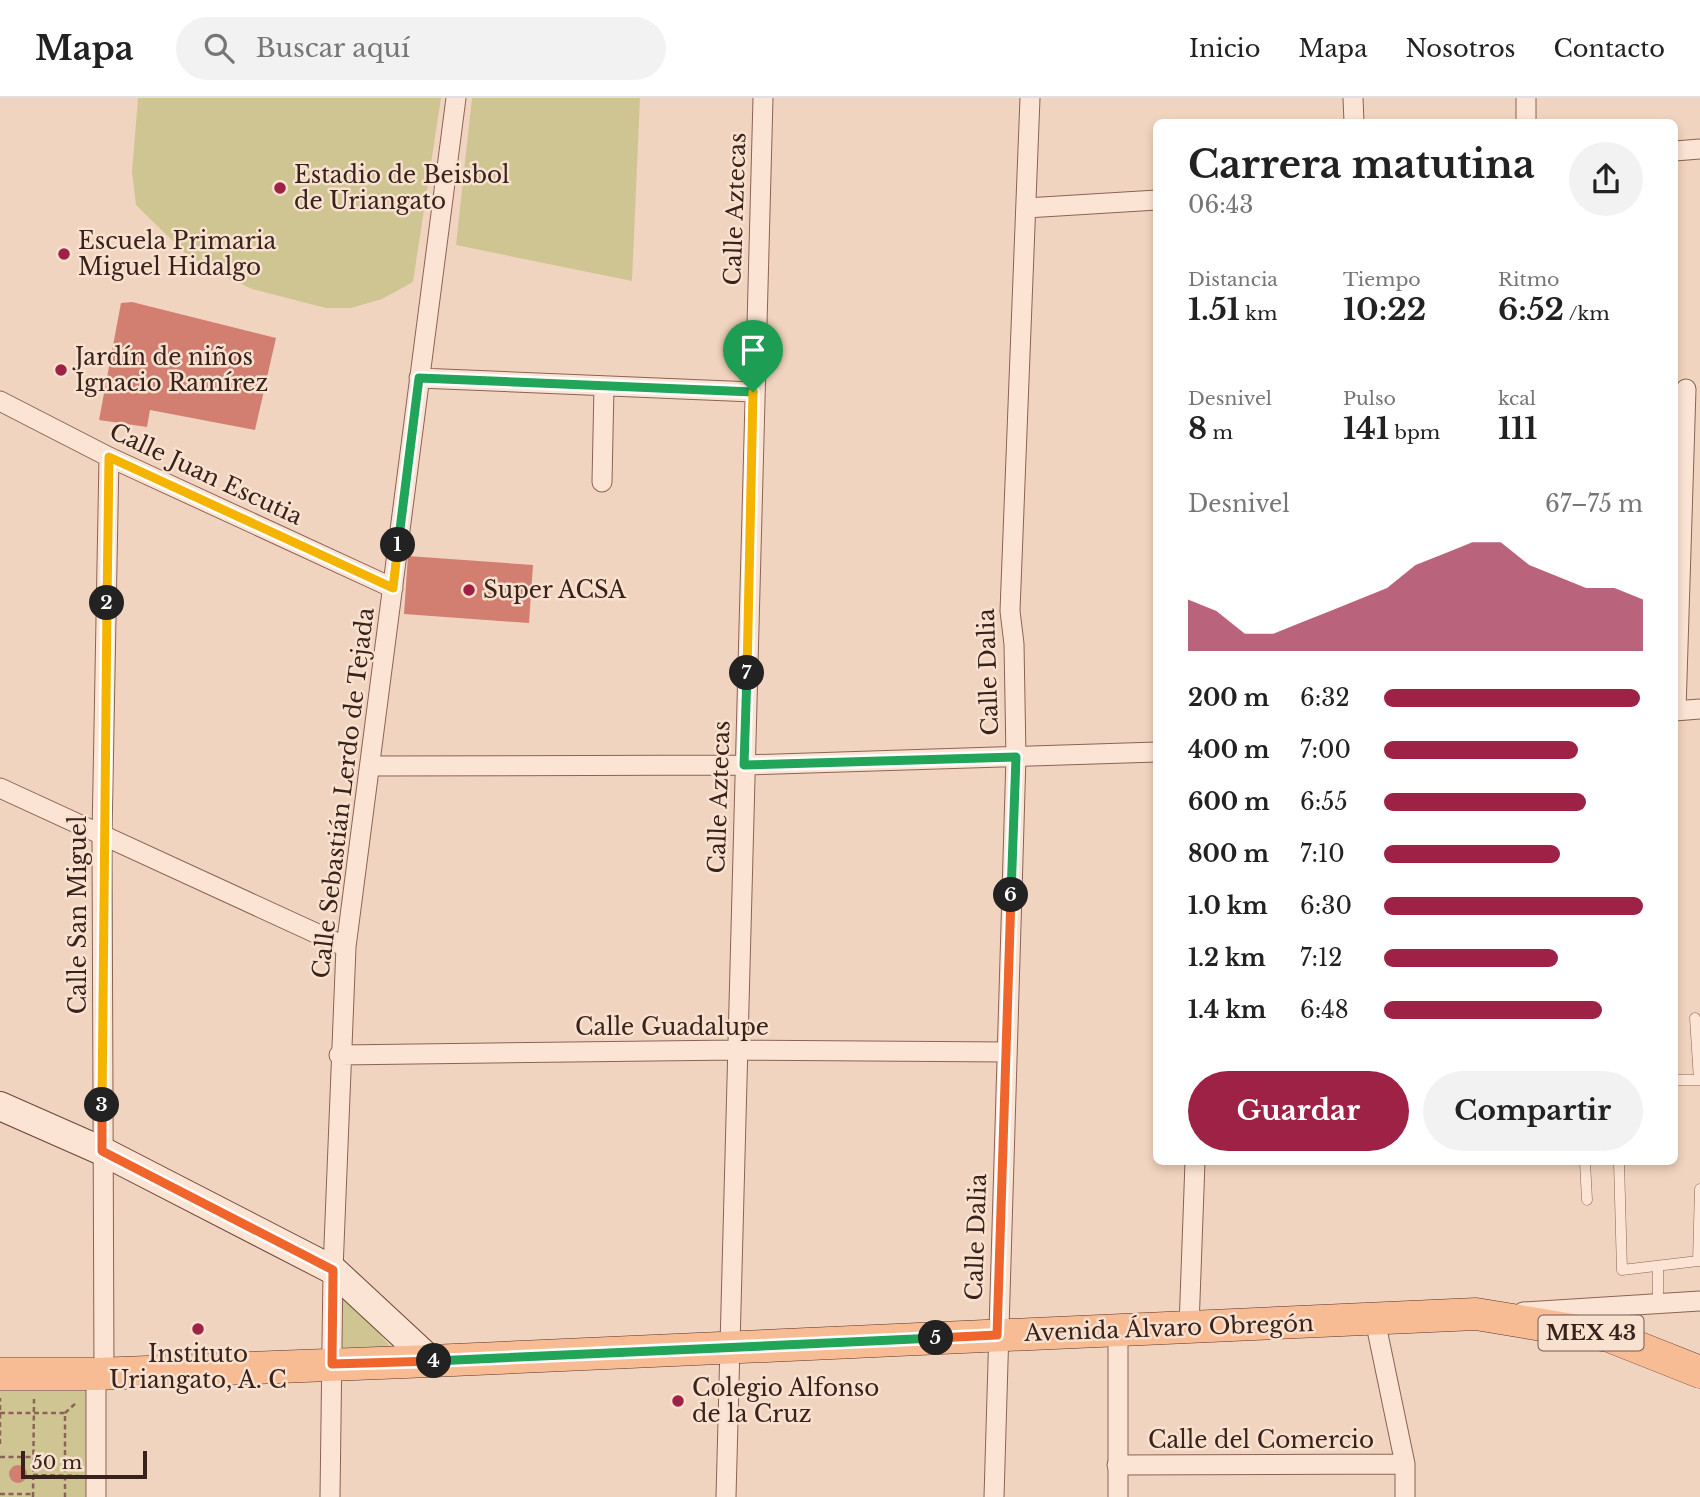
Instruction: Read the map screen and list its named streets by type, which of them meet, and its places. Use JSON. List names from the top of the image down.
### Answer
{
  "streets": {
    "main road": ["Avenida Álvaro Obregón", "MEX 43"],
    "street": [
      "Calle Aztecas",
      "Calle Juan Escutia",
      "Calle Dalia",
      "Calle Sebastián Lerdo de Tejada",
      "Calle San Miguel",
      "Calle Guadalupe",
      "Calle del Comercio"
    ]
  },
  "crossings": [
    ["Calle Aztecas", "Calle Guadalupe"],
    ["Calle Aztecas", "Avenida Álvaro Obregón"],
    ["Calle Juan Escutia", "Calle Sebastián Lerdo de Tejada"],
    ["Calle Juan Escutia", "Calle San Miguel"],
    ["Calle Dalia", "Calle Guadalupe"],
    ["Calle Dalia", "Avenida Álvaro Obregón"],
    ["Calle Sebastián Lerdo de Tejada", "Calle Guadalupe"],
    ["Calle Sebastián Lerdo de Tejada", "Avenida Álvaro Obregón"],
    ["Calle San Miguel", "Avenida Álvaro Obregón"]
  ],
  "places": [
    "Estadio de Beisbol de Uriangato",
    "Escuela Primaria Miguel Hidalgo",
    "Jardín de niños Ignacio Ramírez",
    "Super ACSA",
    "Instituto Uriangato, A. C",
    "Colegio Alfonso de la Cruz"
  ],
  "scale_bar": "50 m",
  "page": {
    "header": "Mapa",
    "search": "Buscar aquí",
    "nav": [
      "Inicio",
      "Mapa",
      "Nosotros",
      "Contacto"
    ],
    "heading": ["Carrera matutina", "06:43"],
    "stats": [
      ["Distancia", "1.51 km"],
      ["Tiempo", "10:22"],
      ["Ritmo", "6:52 /km"],
      ["Desnivel", "8 m"],
      ["Pulso", "141 bpm"],
      ["kcal", "111"]
    ],
    "chart": ["Desnivel", "67–75 m"],
    "pins": [
      "1",
      "2",
      "7",
      "6",
      "3",
      "5",
      "4"
    ],
    "list": [
      {
        "name": "200 m",
        "note": "6:32"
      },
      {
        "name": "400 m",
        "note": "7:00"
      },
      {
        "name": "600 m",
        "note": "6:55"
      },
      {
        "name": "800 m",
        "note": "7:10"
      },
      {
        "name": "1.0 km",
        "note": "6:30"
      },
      {
        "name": "1.2 km",
        "note": "7:12"
      },
      {
        "name": "1.4 km",
        "note": "6:48"
      }
    ],
    "buttons": ["Guardar", "Compartir"],
    "scale": "50 m"
  }
}
